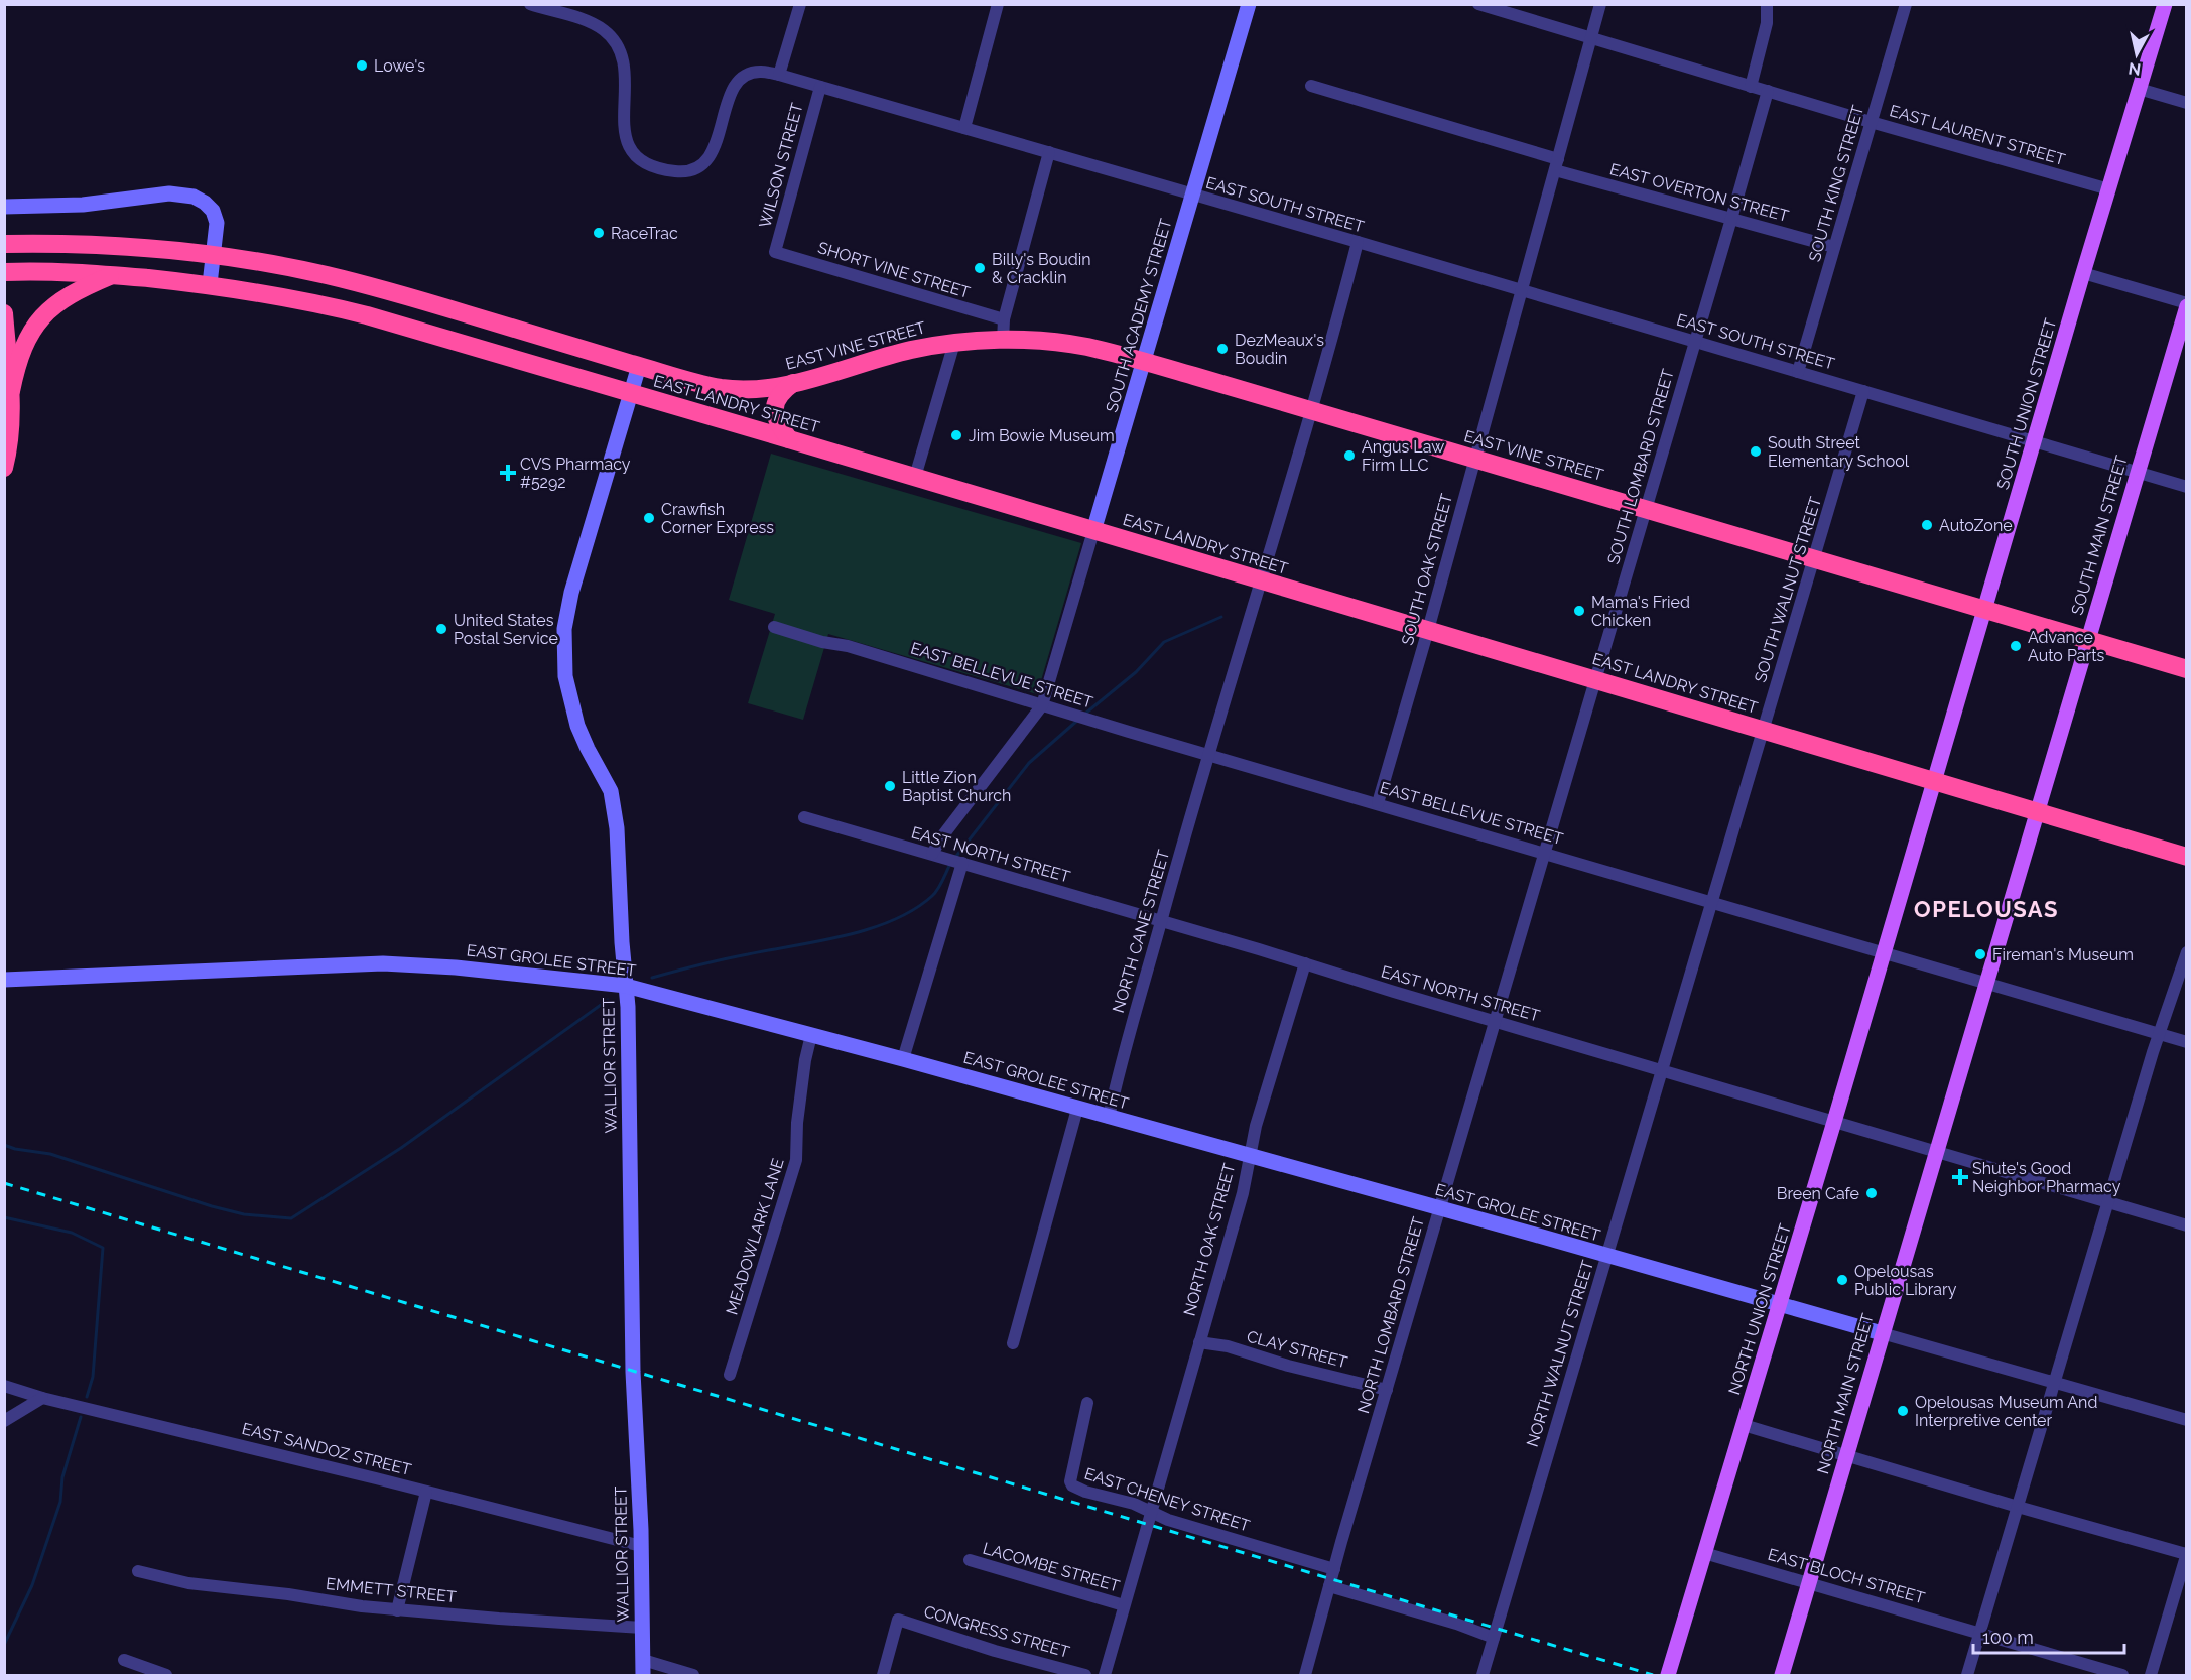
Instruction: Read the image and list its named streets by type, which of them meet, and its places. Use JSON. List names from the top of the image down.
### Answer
{
  "streets": {
    "highway": ["EAST VINE STREET", "EAST LANDRY STREET"],
    "main road": [
      "SOUTH UNION STREET",
      "SOUTH MAIN STREET",
      "NORTH UNION STREET",
      "NORTH MAIN STREET"
    ],
    "street": [
      "EAST LAURENT STREET",
      "WILSON STREET",
      "SOUTH KING STREET",
      "EAST OVERTON STREET",
      "EAST SOUTH STREET",
      "SHORT VINE STREET",
      "SOUTH ACADEMY STREET",
      "SOUTH LOMBARD STREET",
      "SOUTH OAK STREET",
      "SOUTH WALNUT STREET",
      "EAST BELLEVUE STREET",
      "EAST NORTH STREET",
      "NORTH CANE STREET",
      "EAST GROLEE STREET",
      "WALLIOR STREET",
      "MEADOWLARK LANE",
      "NORTH OAK STREET",
      "NORTH LOMBARD STREET",
      "CLAY STREET",
      "NORTH WALNUT STREET",
      "EAST SANDOZ STREET",
      "EAST CHENEY STREET",
      "LACOMBE STREET",
      "EAST BLOCH STREET",
      "EMMETT STREET",
      "CONGRESS STREET"
    ]
  },
  "crossings": [
    ["EAST LAURENT STREET", "SOUTH KING STREET"],
    ["EAST LAURENT STREET", "SOUTH UNION STREET"],
    ["EAST LAURENT STREET", "SOUTH LOMBARD STREET"],
    ["WILSON STREET", "EAST SOUTH STREET"],
    ["WILSON STREET", "SHORT VINE STREET"],
    ["SOUTH KING STREET", "EAST OVERTON STREET"],
    ["SOUTH KING STREET", "EAST SOUTH STREET"],
    ["EAST OVERTON STREET", "SOUTH LOMBARD STREET"],
    ["EAST OVERTON STREET", "SOUTH OAK STREET"],
    ["EAST SOUTH STREET", "SOUTH ACADEMY STREET"],
    ["EAST SOUTH STREET", "SOUTH UNION STREET"],
    ["EAST SOUTH STREET", "SOUTH LOMBARD STREET"],
    ["EAST SOUTH STREET", "SOUTH MAIN STREET"],
    ["EAST SOUTH STREET", "SOUTH OAK STREET"],
    ["EAST SOUTH STREET", "SOUTH WALNUT STREET"],
    ["EAST SOUTH STREET", "NORTH CANE STREET"],
    ["SOUTH ACADEMY STREET", "EAST VINE STREET"],
    ["SOUTH ACADEMY STREET", "EAST LANDRY STREET"],
    ["SOUTH ACADEMY STREET", "EAST BELLEVUE STREET"],
    ["EAST VINE STREET", "SOUTH UNION STREET"],
    ["EAST VINE STREET", "SOUTH LOMBARD STREET"],
    ["EAST VINE STREET", "SOUTH MAIN STREET"],
    ["EAST VINE STREET", "SOUTH OAK STREET"],
    ["EAST VINE STREET", "SOUTH WALNUT STREET"],
    ["EAST VINE STREET", "NORTH CANE STREET"],
    ["EAST VINE STREET", "WALLIOR STREET"],
    ["EAST LANDRY STREET", "SOUTH UNION STREET"],
    ["EAST LANDRY STREET", "SOUTH LOMBARD STREET"],
    ["EAST LANDRY STREET", "SOUTH MAIN STREET"],
    ["EAST LANDRY STREET", "SOUTH OAK STREET"],
    ["EAST LANDRY STREET", "SOUTH WALNUT STREET"],
    ["EAST LANDRY STREET", "NORTH CANE STREET"],
    ["EAST LANDRY STREET", "WALLIOR STREET"],
    ["SOUTH UNION STREET", "EAST BELLEVUE STREET"],
    ["SOUTH UNION STREET", "NORTH UNION STREET"],
    ["SOUTH LOMBARD STREET", "EAST BELLEVUE STREET"],
    ["SOUTH LOMBARD STREET", "NORTH LOMBARD STREET"],
    ["SOUTH MAIN STREET", "EAST BELLEVUE STREET"],
    ["SOUTH MAIN STREET", "NORTH MAIN STREET"],
    ["SOUTH OAK STREET", "EAST BELLEVUE STREET"],
    ["SOUTH WALNUT STREET", "EAST BELLEVUE STREET"],
    ["SOUTH WALNUT STREET", "NORTH WALNUT STREET"],
    ["EAST BELLEVUE STREET", "NORTH CANE STREET"],
    ["EAST BELLEVUE STREET", "NORTH UNION STREET"],
    ["EAST BELLEVUE STREET", "NORTH LOMBARD STREET"],
    ["EAST BELLEVUE STREET", "NORTH WALNUT STREET"],
    ["EAST BELLEVUE STREET", "NORTH MAIN STREET"],
    ["EAST NORTH STREET", "NORTH CANE STREET"],
    ["EAST NORTH STREET", "NORTH OAK STREET"],
    ["EAST NORTH STREET", "NORTH UNION STREET"],
    ["EAST NORTH STREET", "NORTH LOMBARD STREET"],
    ["EAST NORTH STREET", "NORTH WALNUT STREET"],
    ["EAST NORTH STREET", "NORTH MAIN STREET"],
    ["NORTH CANE STREET", "EAST GROLEE STREET"],
    ["EAST GROLEE STREET", "WALLIOR STREET"],
    ["EAST GROLEE STREET", "MEADOWLARK LANE"],
    ["EAST GROLEE STREET", "NORTH OAK STREET"],
    ["EAST GROLEE STREET", "NORTH UNION STREET"],
    ["EAST GROLEE STREET", "NORTH LOMBARD STREET"],
    ["EAST GROLEE STREET", "NORTH WALNUT STREET"],
    ["EAST GROLEE STREET", "NORTH MAIN STREET"],
    ["WALLIOR STREET", "EAST SANDOZ STREET"],
    ["WALLIOR STREET", "EMMETT STREET"],
    ["NORTH OAK STREET", "CLAY STREET"],
    ["NORTH OAK STREET", "EAST CHENEY STREET"],
    ["NORTH OAK STREET", "LACOMBE STREET"],
    ["NORTH UNION STREET", "EAST BLOCH STREET"],
    ["NORTH LOMBARD STREET", "CLAY STREET"],
    ["NORTH LOMBARD STREET", "EAST CHENEY STREET"],
    ["NORTH WALNUT STREET", "EAST CHENEY STREET"],
    ["NORTH MAIN STREET", "EAST BLOCH STREET"]
  ],
  "districts": ["OPELOUSAS"],
  "places": {
    "other": [
      "Lowe's",
      "RaceTrac",
      "Billy's Boudin & Cracklin",
      "DezMeaux's Boudin",
      "Jim Bowie Museum",
      "South Street Elementary School",
      "Angus Law Firm LLC",
      "Crawfish Corner Express",
      "AutoZone",
      "Mama's Fried Chicken",
      "United States Postal Service",
      "Advance Auto Parts",
      "Little Zion Baptist Church",
      "Fireman's Museum",
      "Breen Cafe",
      "Opelousas Public Library",
      "Opelousas Museum And Interpretive center"
    ],
    "health": ["CVS Pharmacy #5292", "Shute's Good Neighbor Pharmacy"]
  },
  "scale_bar": "100 m",
  "north": "bottom"
}
